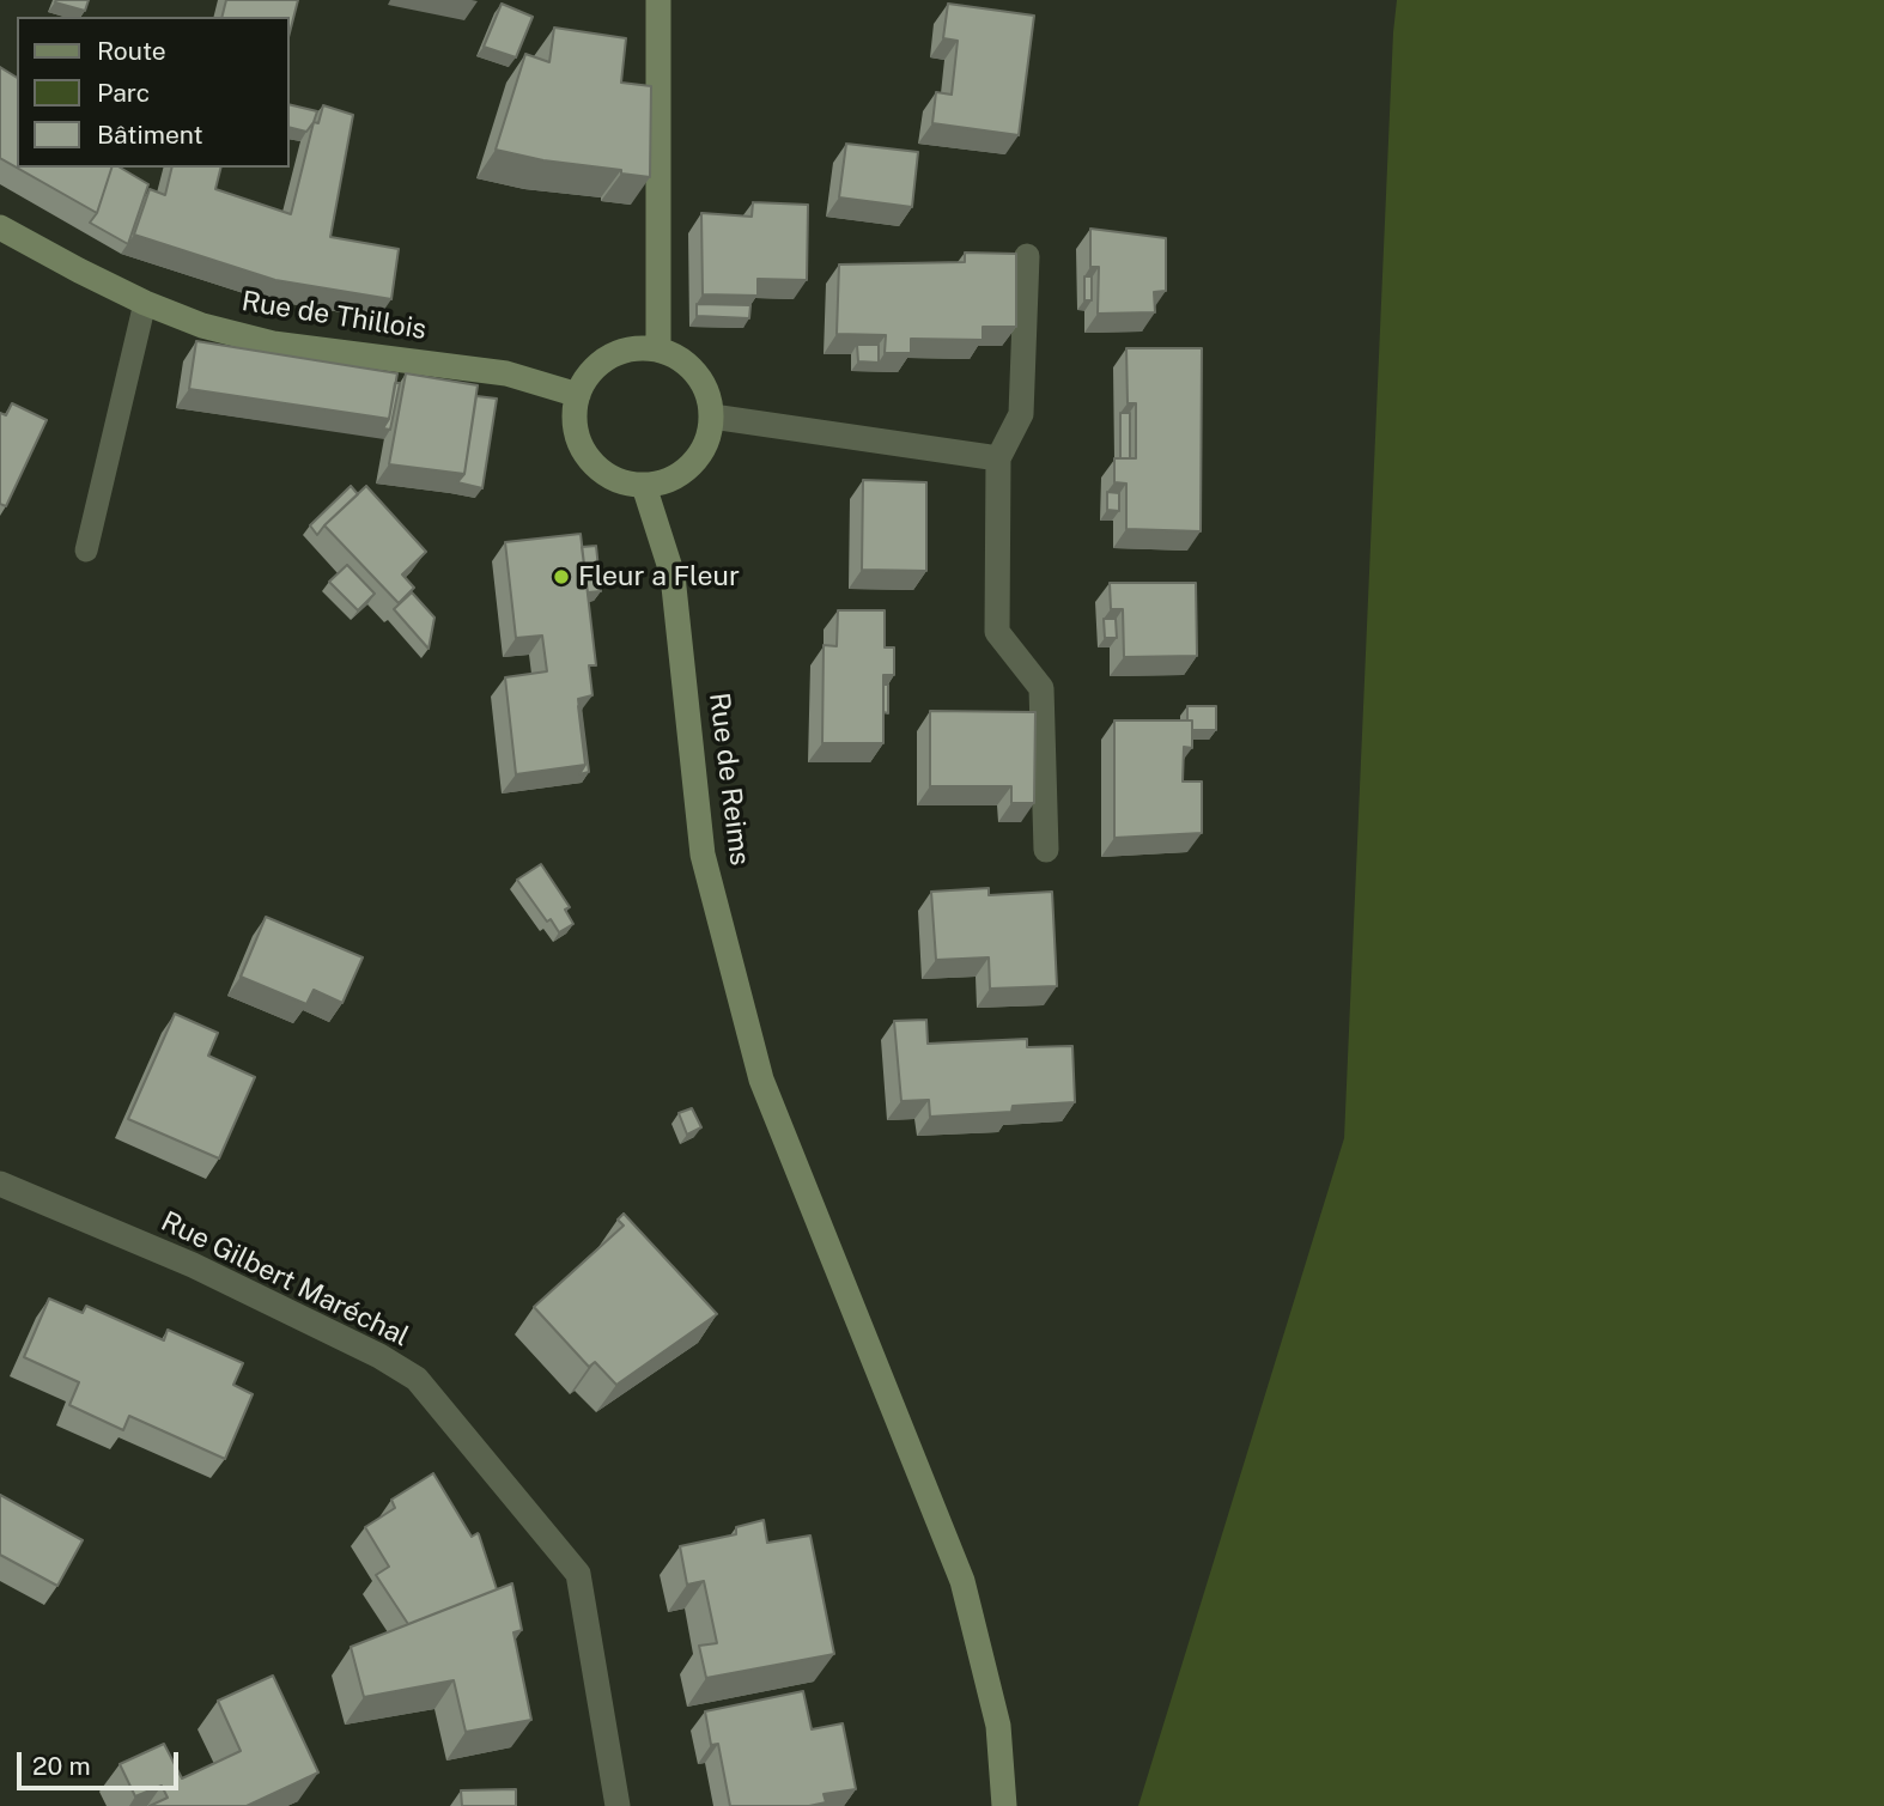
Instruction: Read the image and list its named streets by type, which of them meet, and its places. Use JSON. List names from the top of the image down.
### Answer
{
  "streets": {
    "street": ["Rue de Thillois", "Rue de Reims", "Rue Gilbert Maréchal"]
  },
  "crossings": [
    ["Rue de Thillois", "Rue de Reims"]
  ],
  "places": ["Fleur a Fleur"],
  "legend": ["Route", "Parc", "Bâtiment"],
  "scale_bar": "20 m"
}
